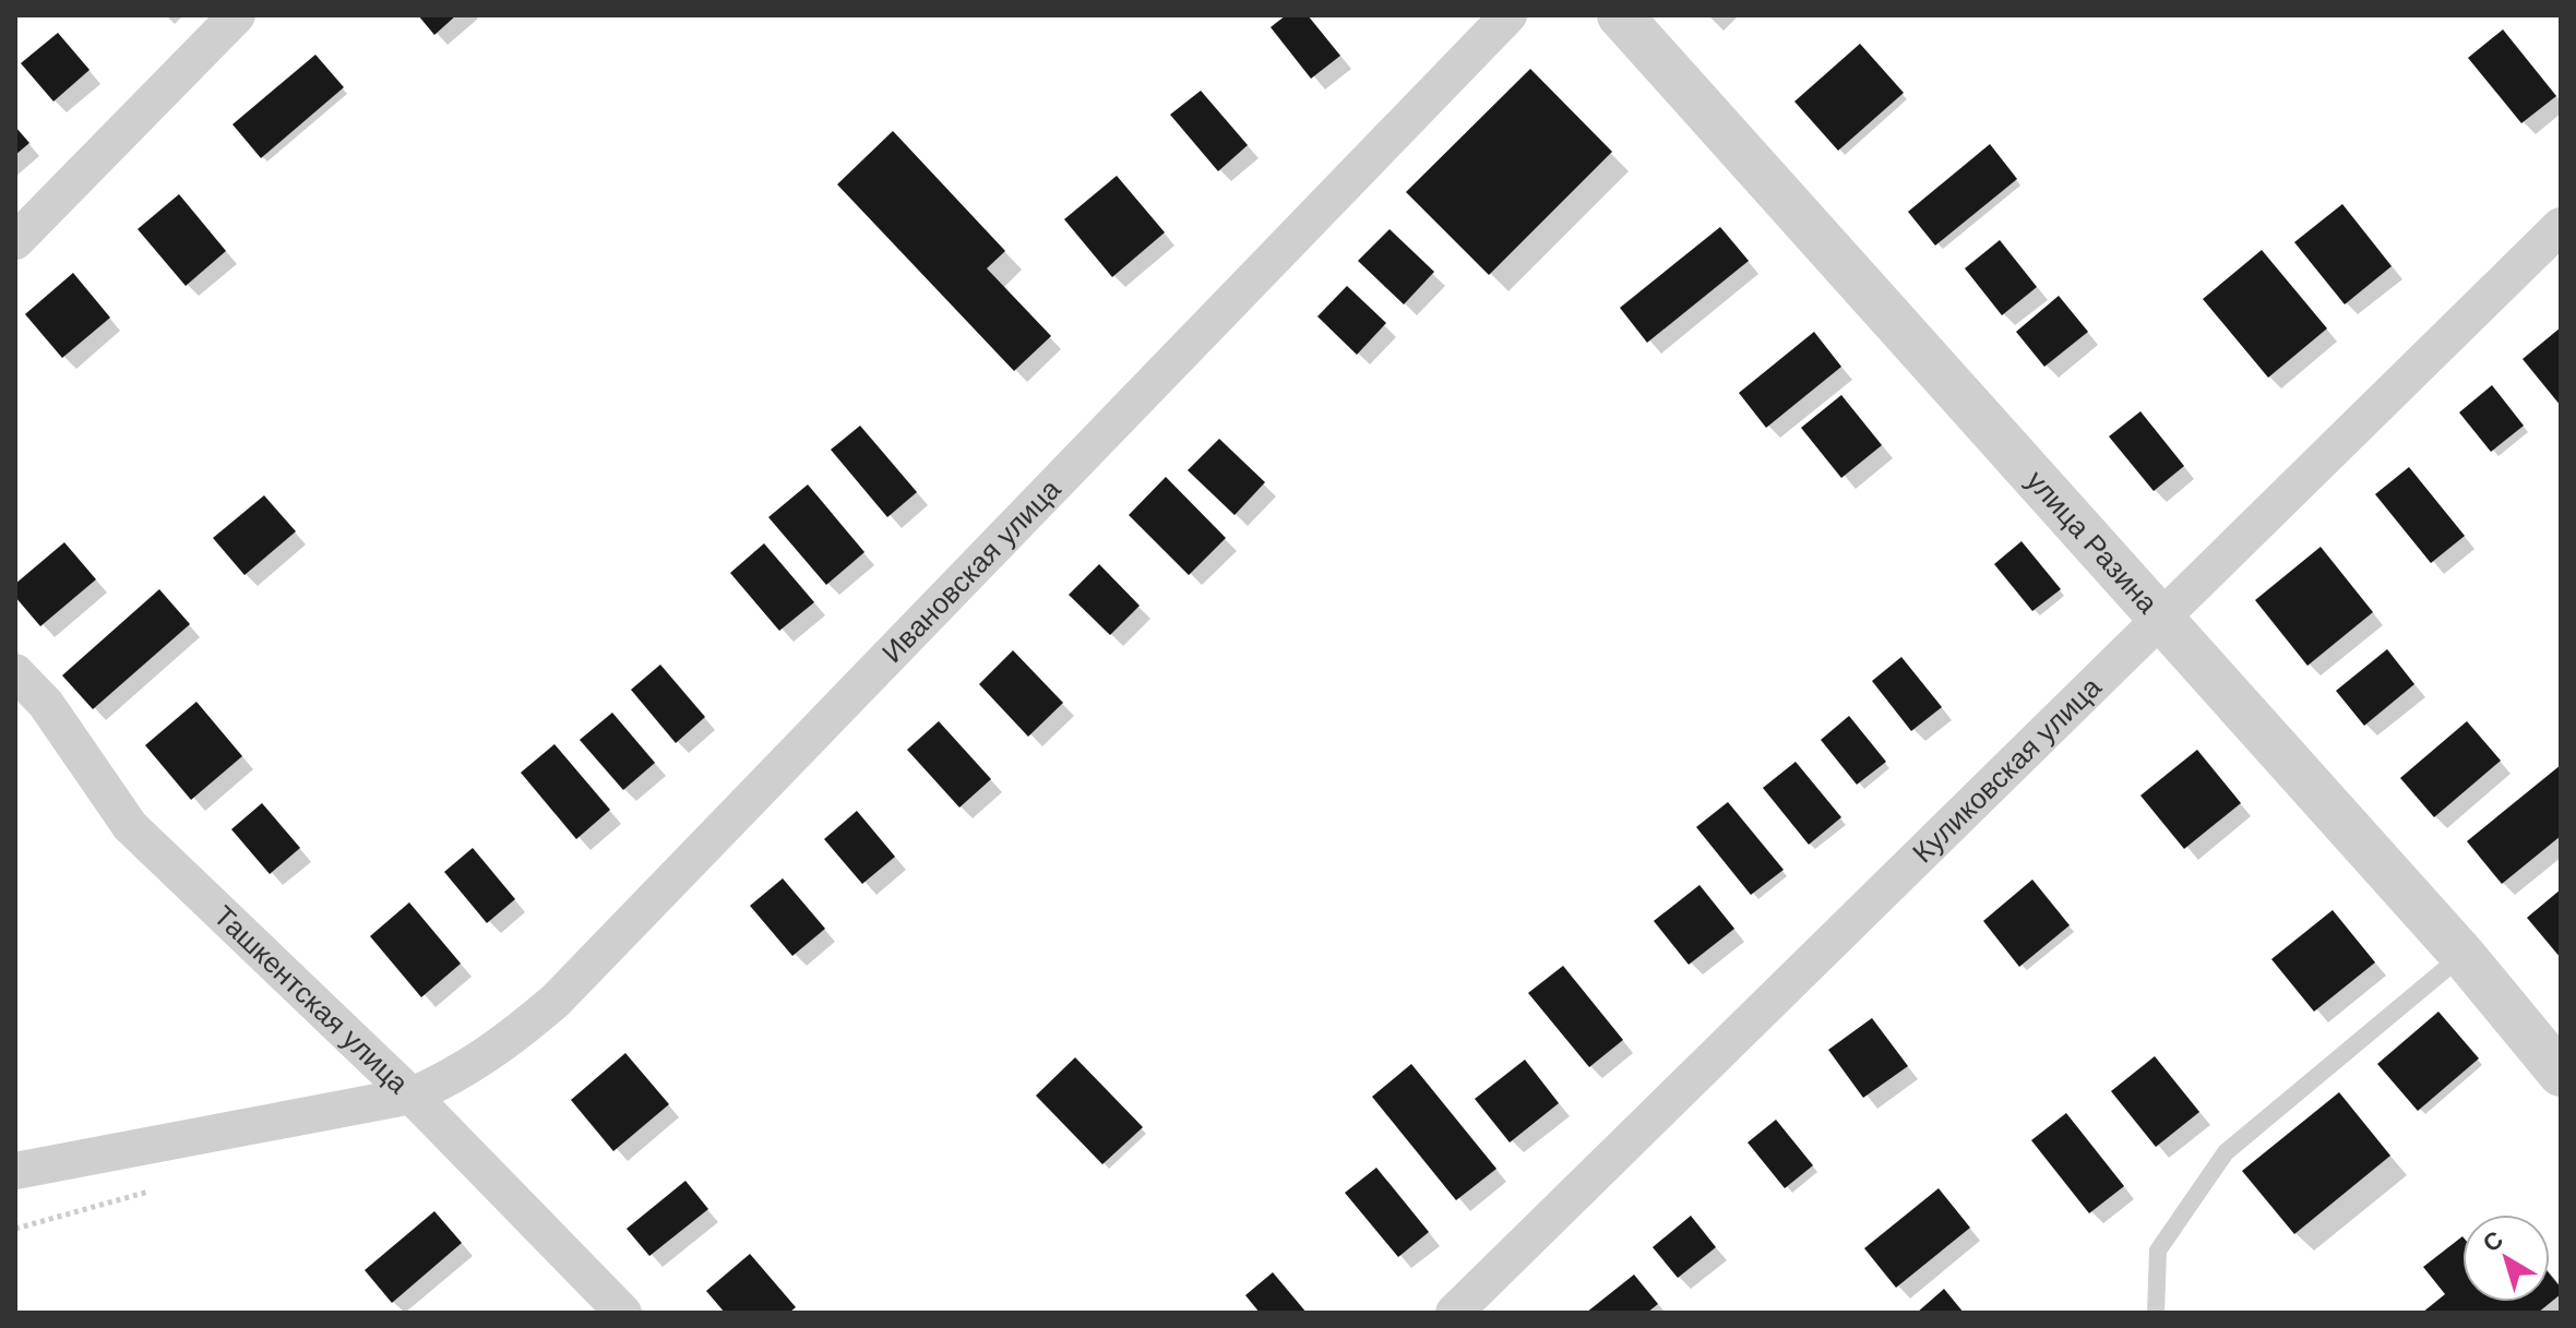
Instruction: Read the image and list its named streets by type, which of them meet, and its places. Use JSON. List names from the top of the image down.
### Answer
{
  "streets": {
    "street": [
      "улица Разина",
      "Ивановская улица",
      "Куликовская улица",
      "Ташкентская улица"
    ]
  },
  "crossings": [
    ["улица Разина", "Куликовская улица"],
    ["Ивановская улица", "Ташкентская улица"]
  ],
  "north": "top left"
}
